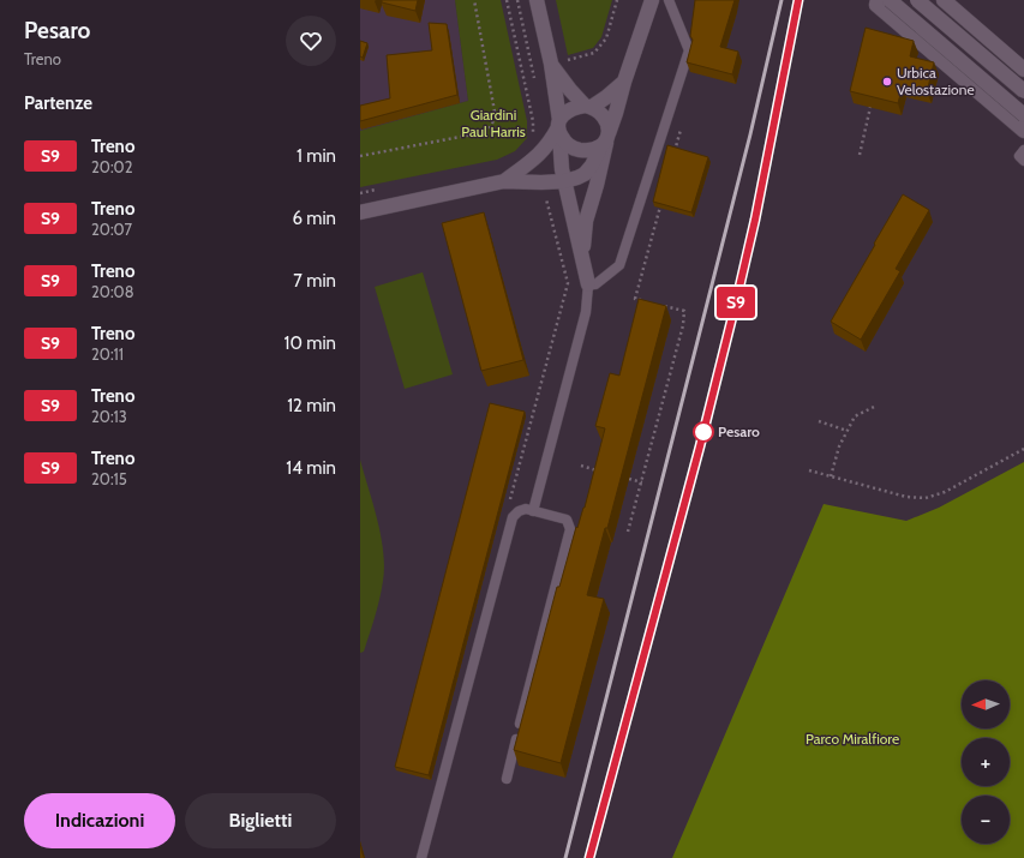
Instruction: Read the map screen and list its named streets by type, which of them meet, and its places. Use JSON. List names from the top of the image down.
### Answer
{
  "parks": ["Giardini Paul Harris", "Parco Miralfiore"],
  "places": ["Urbica Velostazione", "Pesaro"],
  "north": "left",
  "page": {
    "heading": [
      ["Pesaro", "Treno"],
      "Partenze"
    ],
    "on_map": "S9",
    "list": [
      {
        "mark": "S9",
        "name": "Treno",
        "note": "20:02",
        "value": "1 min"
      },
      {
        "mark": "S9",
        "name": "Treno",
        "note": "20:07",
        "value": "6 min"
      },
      {
        "mark": "S9",
        "name": "Treno",
        "note": "20:08",
        "value": "7 min"
      },
      {
        "mark": "S9",
        "name": "Treno",
        "note": "20:11",
        "value": "10 min"
      },
      {
        "mark": "S9",
        "name": "Treno",
        "note": "20:13",
        "value": "12 min"
      },
      {
        "mark": "S9",
        "name": "Treno",
        "note": "20:15",
        "value": "14 min"
      }
    ],
    "map_buttons": ["+", "−"],
    "buttons": ["Indicazioni", "Biglietti"]
  }
}
